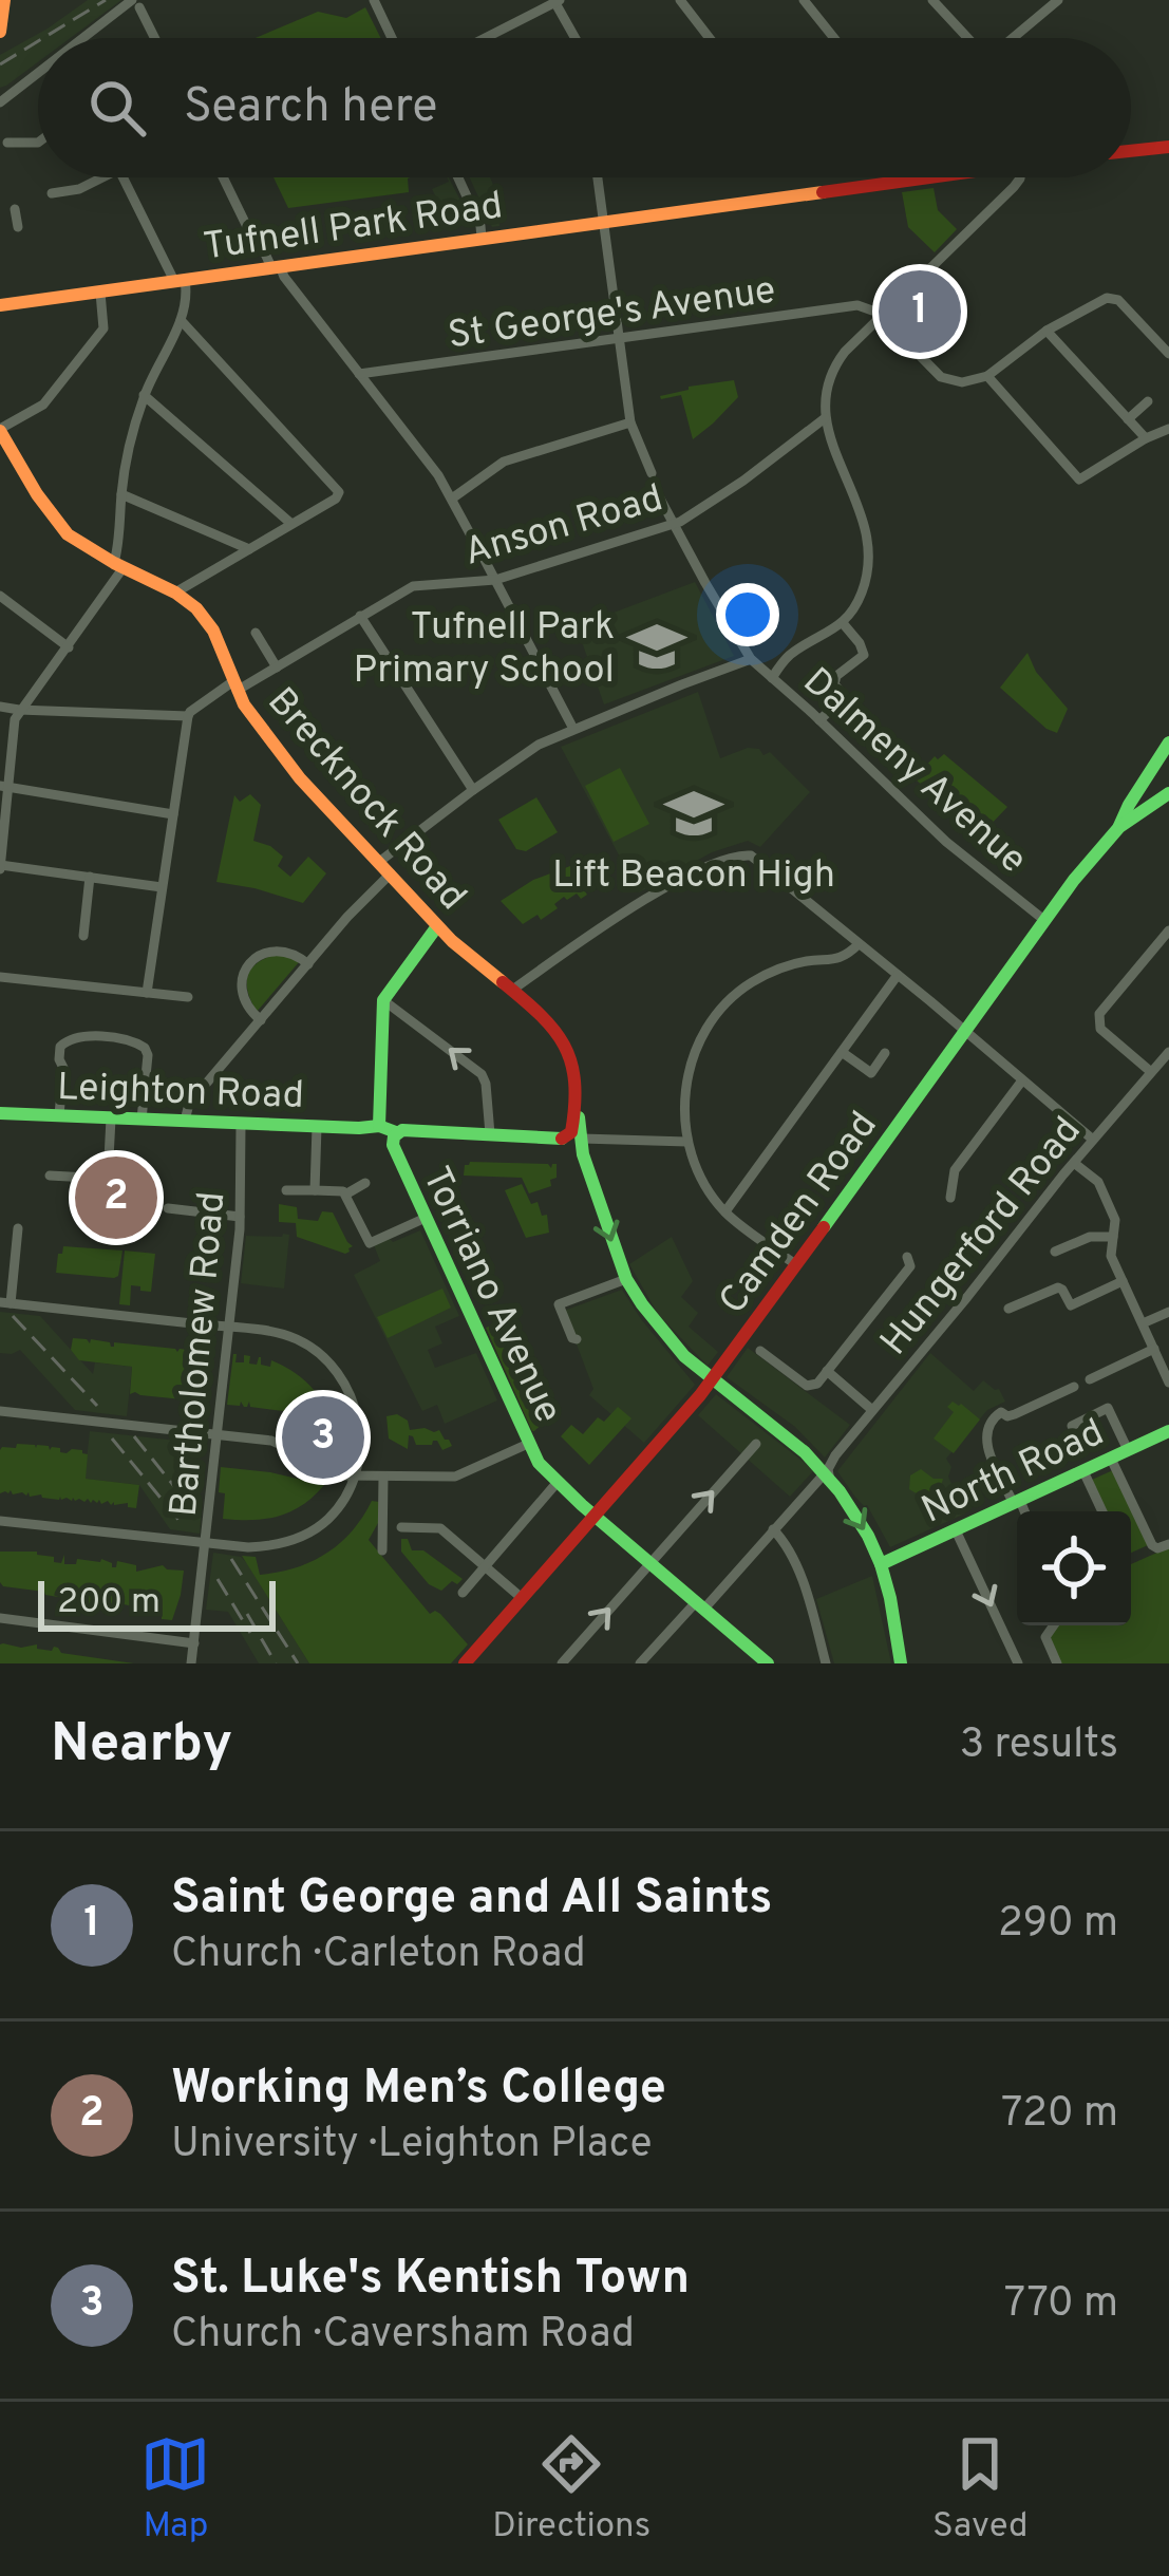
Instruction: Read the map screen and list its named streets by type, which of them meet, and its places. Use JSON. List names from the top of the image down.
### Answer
{
  "streets": {
    "main road": [
      "Tufnell Park Road",
      "Brecknock Road",
      "Leighton Road",
      "Camden Road",
      "Torriano Avenue",
      "North Road"
    ],
    "street": [
      "St George's Avenue",
      "Anson Road",
      "Dalmeny Avenue",
      "Hungerford Road",
      "Bartholomew Road"
    ]
  },
  "crossings": [
    ["Tufnell Park Road", "Dalmeny Avenue"],
    ["St George's Avenue", "Dalmeny Avenue"],
    ["Anson Road", "Dalmeny Avenue"],
    ["Anson Road", "Brecknock Road"],
    ["Dalmeny Avenue", "Camden Road"],
    ["Brecknock Road", "Camden Road"],
    ["Brecknock Road", "Hungerford Road"],
    ["Brecknock Road", "North Road"],
    ["Leighton Road", "Bartholomew Road"],
    ["Camden Road", "Torriano Avenue"],
    ["Hungerford Road", "Torriano Avenue"]
  ],
  "places": {
    "school or university": ["Tufnell Park Primary School", "Lift Beacon High"]
  },
  "scale_bar": "200 m",
  "page": {
    "search": "Search here",
    "pins": ["1", "2", "3"],
    "scale": "200 m",
    "heading": ["Nearby", "3 results"],
    "list": [
      {
        "mark": "1",
        "name": "Saint George and All Saints",
        "note": "Church · Carleton Road",
        "value": "290 m"
      },
      {
        "mark": "2",
        "name": "Working Men’s College",
        "note": "University · Leighton Place",
        "value": "720 m"
      },
      {
        "mark": "3",
        "name": "St. Luke's Kentish Town",
        "note": "Church · Caversham Road",
        "value": "770 m"
      }
    ],
    "nav": ["Map", "Directions", "Saved"]
  }
}
